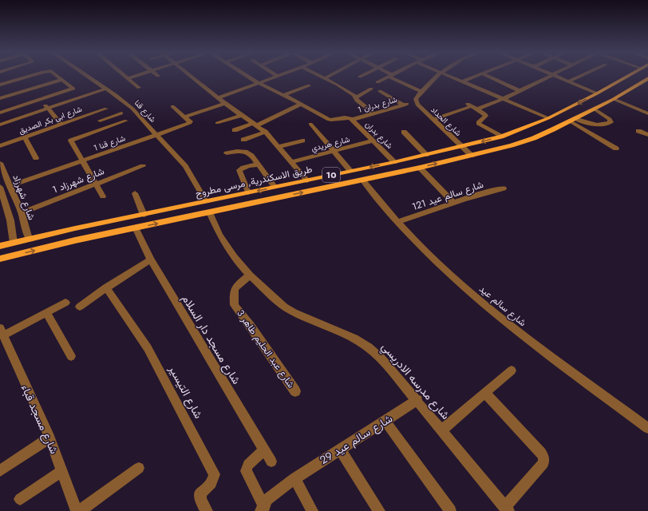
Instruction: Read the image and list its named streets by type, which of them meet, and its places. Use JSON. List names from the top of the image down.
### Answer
{
  "streets": {
    "main road": ["10", "طريق الاسكندرية, مرسى مطروح"],
    "street": [
      "شارع بدران 1",
      "شارع قنا",
      "شارع ابى بكر الصديق",
      "شارع الحداد",
      "شارع بدران",
      "شارع قنا 1",
      "شارع هريدي",
      "شارع شهرزاد 1",
      "شارع سالم عيد 121",
      "شارع شهرزاد",
      "شارع سالم عيد",
      "شارع مسجد دار السلام",
      "شارع عبد الحليم طاهر 3",
      "شارع مدرسه الادريسي",
      "شارع التيسير",
      "شارع مسجد قباء",
      "شارع سالم عيد 29"
    ]
  },
  "crossings": [
    ["شارع بدران 1", "شارع بدران"],
    ["شارع قنا", "شارع قنا 1"],
    ["شارع قنا", "طريق الاسكندرية, مرسى مطروح"],
    ["شارع الحداد", "10"],
    ["شارع الحداد", "طريق الاسكندرية, مرسى مطروح"],
    ["شارع بدران", "شارع هريدي"],
    ["شارع بدران", "طريق الاسكندرية, مرسى مطروح"],
    ["شارع قنا 1", "شارع شهرزاد"],
    ["10", "شارع سالم عيد"],
    ["10", "شارع مسجد دار السلام"],
    ["10", "شارع مدرسه الادريسي"],
    ["شارع شهرزاد 1", "شارع شهرزاد"],
    ["طريق الاسكندرية, مرسى مطروح", "شارع شهرزاد"],
    ["شارع سالم عيد 121", "شارع سالم عيد"],
    ["شارع عبد الحليم طاهر 3", "شارع مدرسه الادريسي"],
    ["شارع مدرسه الادريسي", "شارع سالم عيد 29"]
  ]
}
